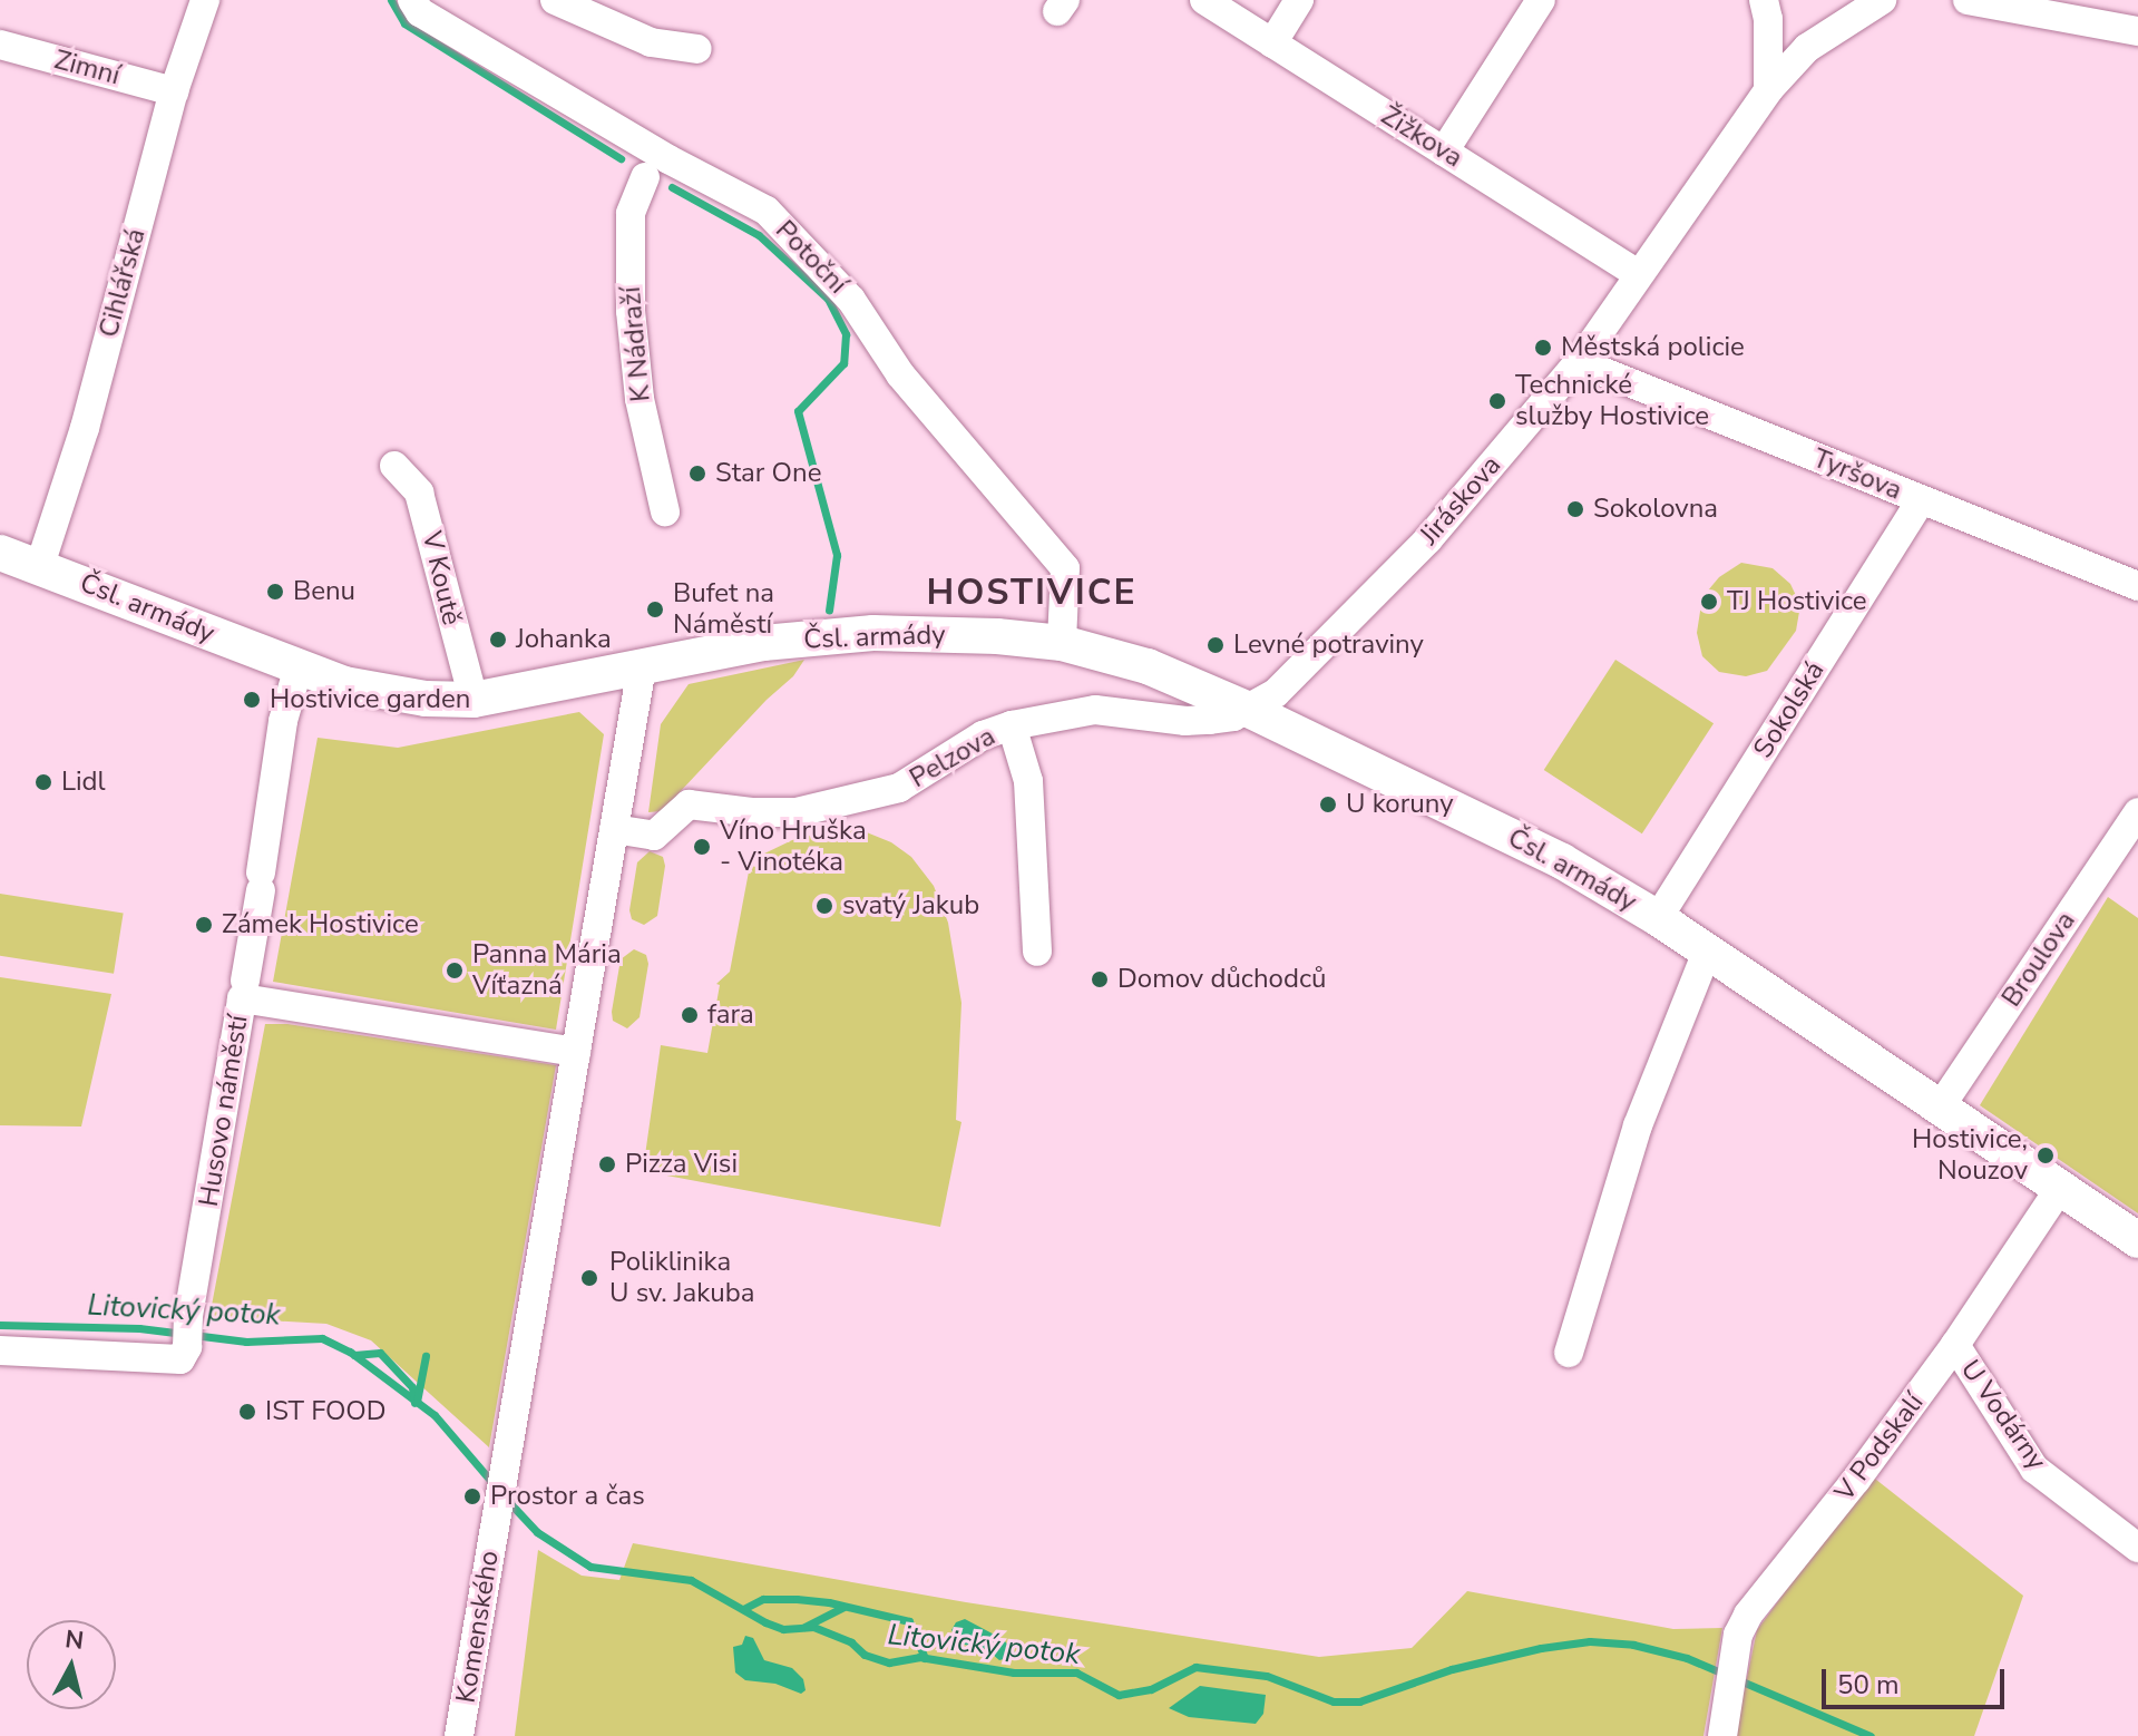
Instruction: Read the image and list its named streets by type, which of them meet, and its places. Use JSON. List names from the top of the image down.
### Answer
{
  "streets": {
    "main road": ["Čsl. armády"],
    "street": [
      "Zimní",
      "Žižkova",
      "Potoční",
      "Cihlářská",
      "K Nádraží",
      "Tyršova",
      "Jiráskova",
      "V Koutě",
      "Sokolská",
      "Pelzova",
      "Broulova",
      "Husovo náměstí",
      "U Vodárny",
      "V Podskalí",
      "Komenského"
    ]
  },
  "crossings": [
    ["Zimní", "Cihlářská"],
    ["Žižkova", "Jiráskova"],
    ["Potoční", "Čsl. armády"],
    ["Cihlářská", "Čsl. armády"],
    ["Tyršova", "Jiráskova"],
    ["Tyršova", "Sokolská"],
    ["Jiráskova", "Čsl. armády"],
    ["Jiráskova", "Pelzova"],
    ["V Koutě", "Čsl. armády"],
    ["Čsl. armády", "Sokolská"],
    ["Čsl. armády", "Pelzova"],
    ["Čsl. armády", "Broulova"],
    ["Čsl. armády", "Husovo náměstí"],
    ["Čsl. armády", "V Podskalí"],
    ["Husovo náměstí", "Komenského"],
    ["U Vodárny", "V Podskalí"]
  ],
  "districts": ["HOSTIVICE"],
  "water": ["Litovický potok"],
  "places": [
    "Městská policie",
    "Technické služby Hostivice",
    "Star One",
    "Sokolovna",
    "Benu",
    "TJ Hostivice",
    "Bufet na Náměstí",
    "Johanka",
    "Levné potraviny",
    "Hostivice garden",
    "Lidl",
    "U koruny",
    "Víno Hruška - Vinotéka",
    "svatý Jakub",
    "Zámek Hostivice",
    "Panna Mária Víťazná",
    "Domov důchodců",
    "fara",
    "Hostivice, Nouzov",
    "Pizza Visi",
    "Poliklinika U sv. Jakuba",
    "IST FOOD",
    "Prostor a čas"
  ],
  "scale_bar": "50 m",
  "north": "top"
}
